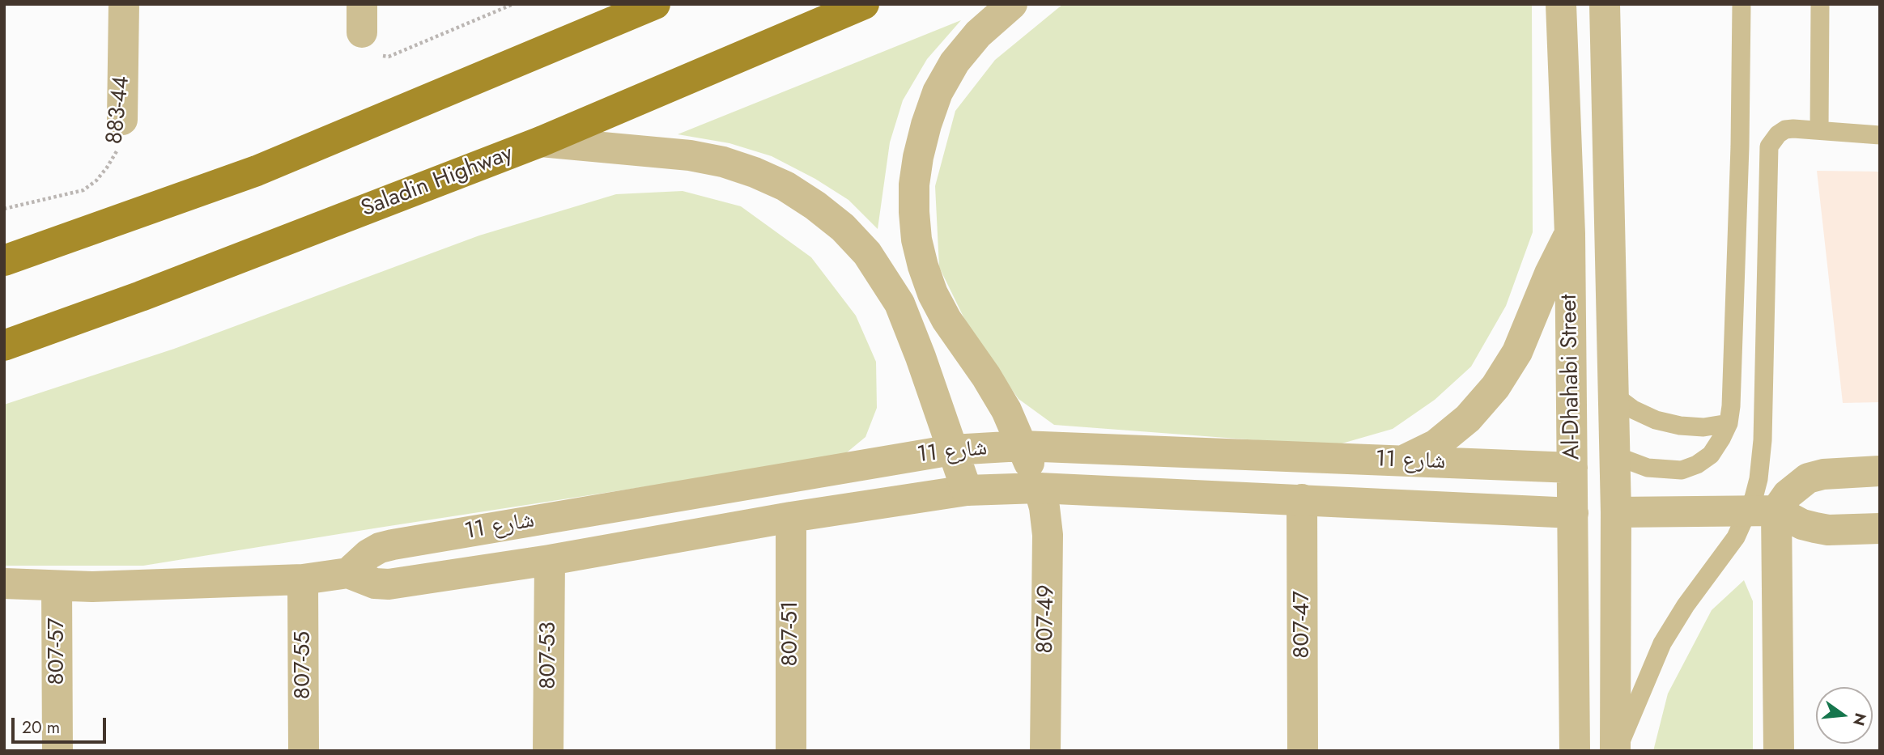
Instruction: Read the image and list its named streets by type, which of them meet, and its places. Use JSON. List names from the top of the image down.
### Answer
{
  "streets": {
    "main road": ["Saladin Highway"],
    "street": [
      "883-44",
      "Al-Dhahabi Street",
      "شارع 11",
      "807-49",
      "807-47",
      "807-51",
      "807-57",
      "807-53",
      "807-55"
    ]
  },
  "crossings": [
    ["Al-Dhahabi Street", "شارع 11"],
    ["شارع 11", "807-49"],
    ["شارع 11", "807-47"],
    ["شارع 11", "807-51"],
    ["شارع 11", "807-57"],
    ["شارع 11", "807-53"],
    ["شارع 11", "807-55"]
  ],
  "scale_bar": "20 m",
  "north": "right"
}
